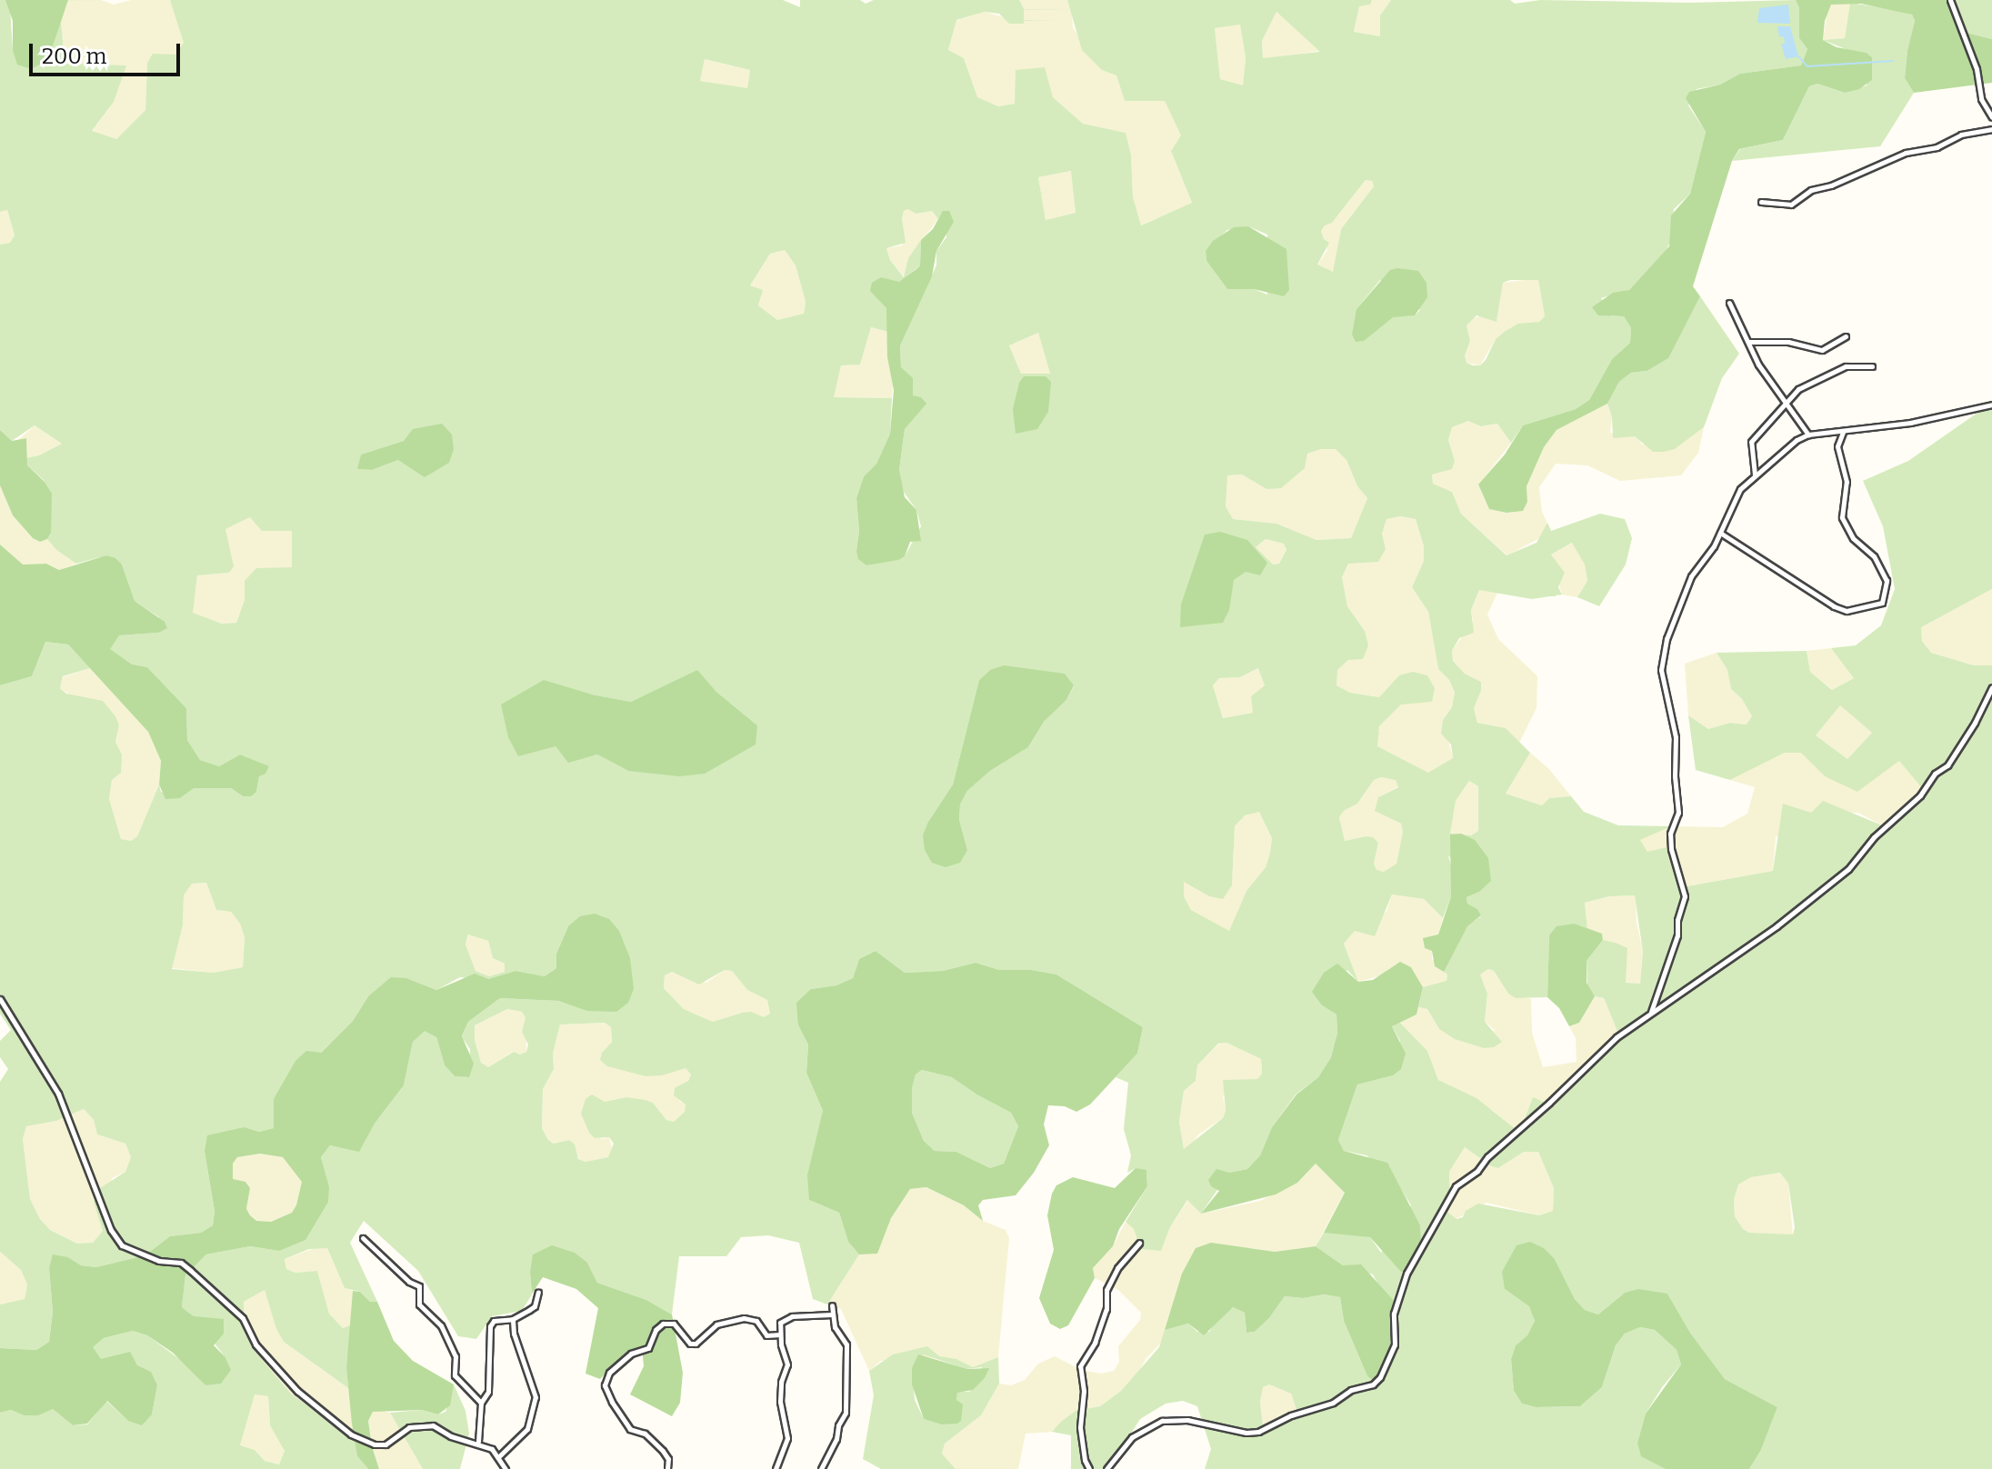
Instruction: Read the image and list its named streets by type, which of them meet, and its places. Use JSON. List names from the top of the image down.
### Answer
{
  "scale_bar": "200 m"
}
